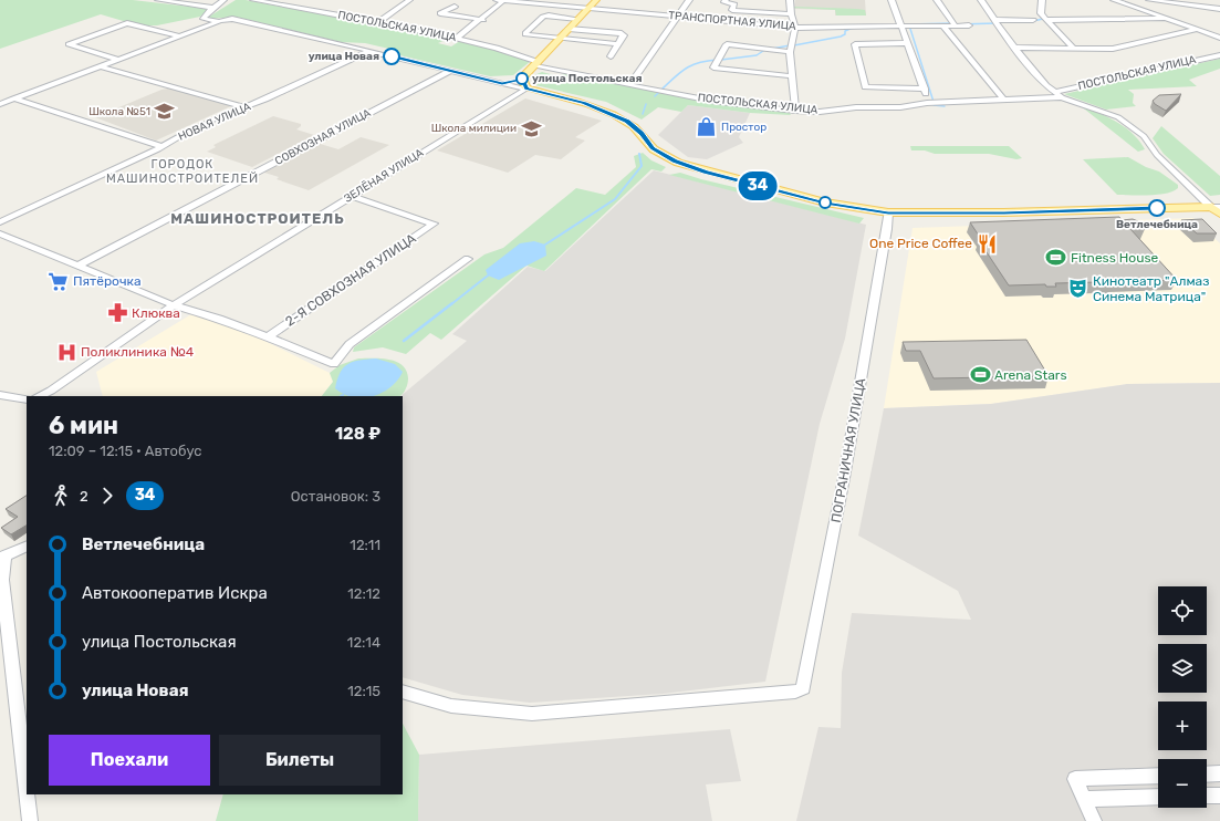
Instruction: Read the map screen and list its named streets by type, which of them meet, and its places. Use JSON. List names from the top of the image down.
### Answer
{
  "streets": {
    "street": [
      "ТРАНСПОРТНАЯ УЛИЦА",
      "ПОСТОЛЬСКАЯ УЛИЦА",
      "НОВАЯ УЛИЦА",
      "СОВХОЗНАЯ УЛИЦА",
      "ЗЕЛЁНАЯ УЛИЦА",
      "2-Я СОВХОЗНАЯ УЛИЦА",
      "ПОГРАНИЧНАЯ УЛИЦА"
    ]
  },
  "crossings": [
    ["НОВАЯ УЛИЦА", "СОВХОЗНАЯ УЛИЦА"],
    ["НОВАЯ УЛИЦА", "ЗЕЛЁНАЯ УЛИЦА"],
    ["ЗЕЛЁНАЯ УЛИЦА", "2-Я СОВХОЗНАЯ УЛИЦА"]
  ],
  "districts": ["ГОРОДОК МАШИНОСТРОИТЕЛЕЙ", "МАШИНОСТРОИТЕЛЬ"],
  "places": {
    "other": ["улица Новая", "улица Постольская", "Ветлечебница"],
    "school or university": ["Школа №51", "Школа милиции"],
    "shop": ["Простор"],
    "restaurant": ["One Price Coffee"],
    "sports": ["Fitness House", "Arena Stars"],
    "supermarket": ["Пятёрочка"],
    "theatre": ["Кинотеатр \"Алмаз Синема Матрица\""],
    "pharmacy": ["Клюква"],
    "hospital": ["Поликлиника №4"]
  },
  "lines": ["bus line 34"],
  "page": {
    "on_map": "34",
    "heading": ["6 мин", "12:09 – 12:15 · Автобус", "128 ₽"],
    "legs": ["2", "34", "Остановок: 3"],
    "list": [
      {
        "name": "Ветлечебница",
        "value": "12:11"
      },
      {
        "name": "Автокооператив Искра",
        "value": "12:12"
      },
      {
        "name": "улица Постольская",
        "value": "12:14"
      },
      {
        "name": "улица Новая",
        "value": "12:15"
      }
    ],
    "map_buttons": ["+", "−"],
    "buttons": ["Поехали", "Билеты"]
  }
}
